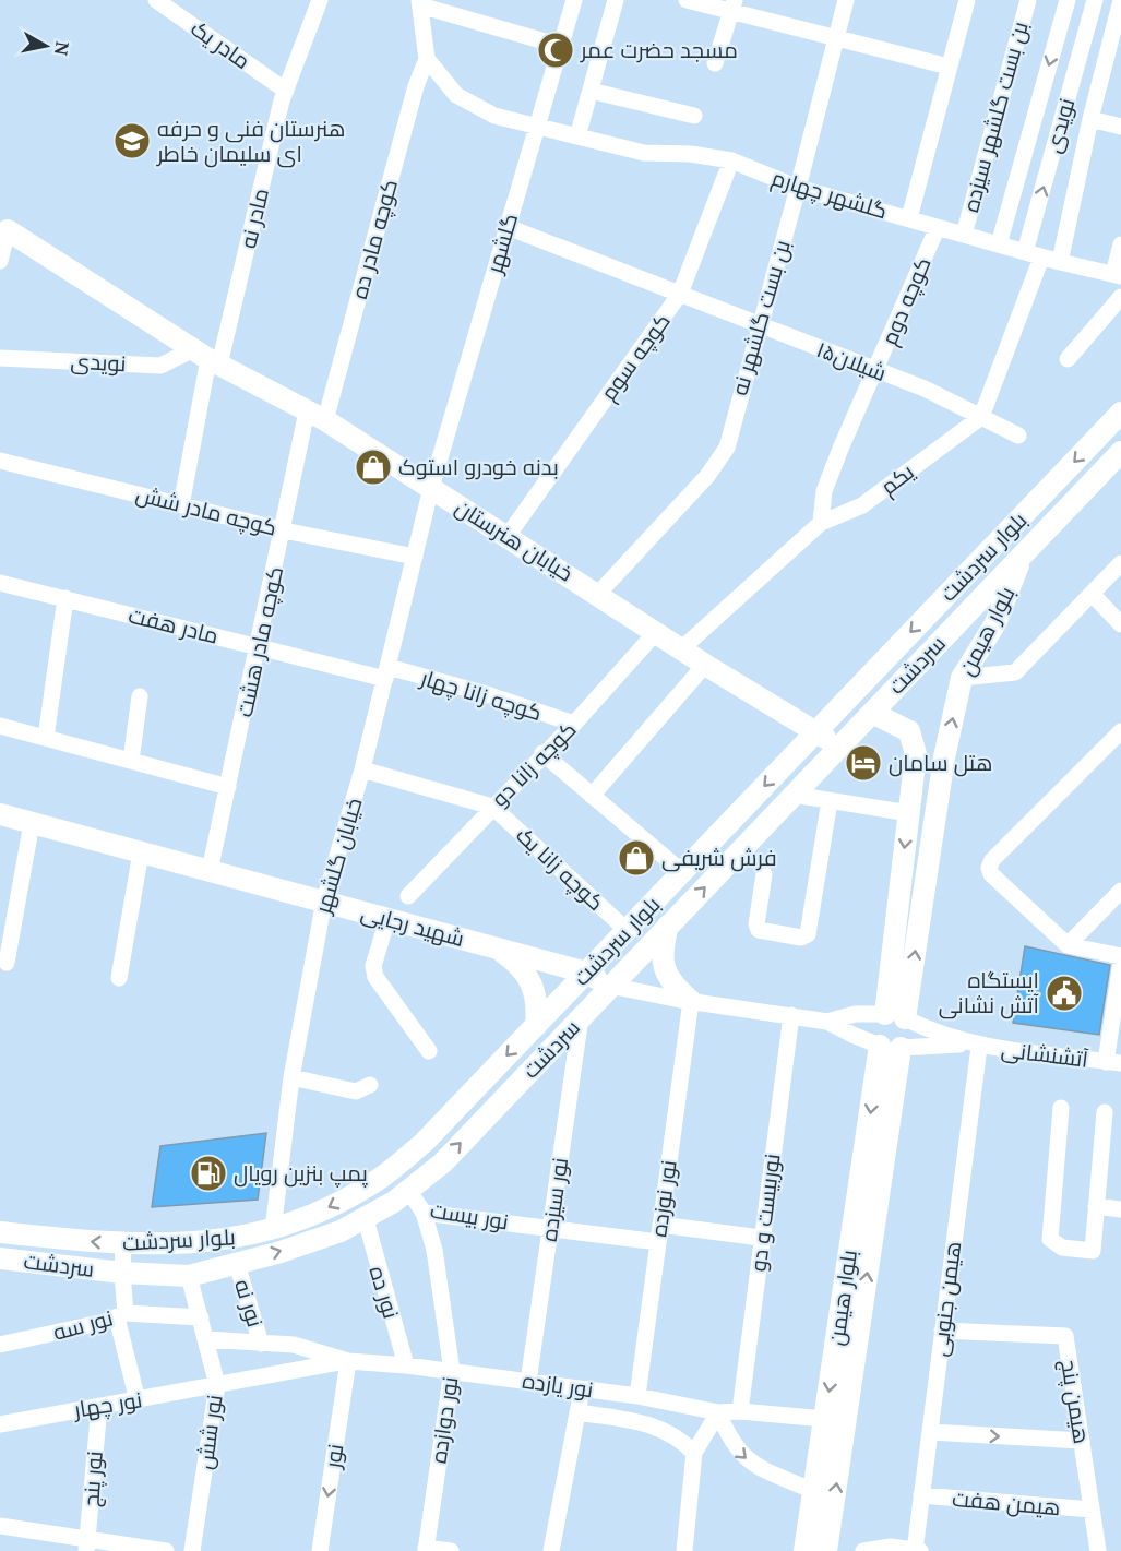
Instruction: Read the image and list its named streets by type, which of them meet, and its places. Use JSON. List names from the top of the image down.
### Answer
{
  "streets": {
    "main road": [
      "خیابان هنرستان",
      "بلوار سردشت",
      "بلوار هیمن",
      "سردشت",
      "شهید رجایی"
    ],
    "street": [
      "مادر یک",
      "بن بست گلشهر سیزده",
      "نویدی",
      "گلشهر چهارم",
      "مادر نه",
      "کوچه مادر ده",
      "گلشهر",
      "کوچه دوم",
      "بن بست گلشهر نه",
      "کوچه سوم",
      "شیلان۱۵",
      "یکم",
      "کوچه مادر شش",
      "مادر هفت",
      "کوچه مادر هشت",
      "کوچه زانا چهار",
      "کوچه زانا دو",
      "خیابان گلشهر",
      "کوچه زانا یک",
      "آتشنشانی",
      "نور نوزده",
      "نور سیزده",
      "نوربیست و دو",
      "نور بیست",
      "نور ده",
      "هیمن جنوبی",
      "نور نه",
      "نور سه",
      "نور یازده",
      "هیمن پنج",
      "نور چهار",
      "نور دوازده",
      "نور شش",
      "نور",
      "نور پنج",
      "هیمن هفت"
    ]
  },
  "crossings": [
    ["مادر یک", "مادر نه"],
    ["بن بست گلشهر سیزده", "گلشهر چهارم"],
    ["نویدی", "گلشهر چهارم"],
    ["نویدی", "مادر نه"],
    ["نویدی", "خیابان هنرستان"],
    ["گلشهر چهارم", "کوچه مادر ده"],
    ["گلشهر چهارم", "گلشهر"],
    ["گلشهر چهارم", "کوچه دوم"],
    ["گلشهر چهارم", "بن بست گلشهر نه"],
    ["گلشهر چهارم", "کوچه سوم"],
    ["مادر نه", "کوچه مادر شش"],
    ["مادر نه", "خیابان هنرستان"],
    ["کوچه مادر ده", "خیابان هنرستان"],
    ["کوچه مادر ده", "کوچه مادر هشت"],
    ["گلشهر", "شیلان۱۵"],
    ["گلشهر", "خیابان هنرستان"],
    ["گلشهر", "خیابان گلشهر"],
    ["کوچه دوم", "شیلان۱۵"],
    ["کوچه دوم", "یکم"],
    ["بن بست گلشهر نه", "شیلان۱۵"],
    ["بن بست گلشهر نه", "خیابان هنرستان"],
    ["کوچه سوم", "شیلان۱۵"],
    ["کوچه سوم", "خیابان هنرستان"],
    ["شیلان۱۵", "یکم"],
    ["یکم", "خیابان هنرستان"],
    ["کوچه مادر شش", "کوچه مادر هشت"],
    ["کوچه مادر شش", "خیابان گلشهر"],
    ["خیابان هنرستان", "بلوار سردشت"],
    ["خیابان هنرستان", "کوچه مادر هشت"],
    ["خیابان هنرستان", "سردشت"],
    ["خیابان هنرستان", "کوچه زانا دو"],
    ["خیابان هنرستان", "خیابان گلشهر"],
    ["بلوار سردشت", "خیابان گلشهر"],
    ["بلوار سردشت", "کوچه زانا یک"],
    ["بلوار سردشت", "شهید رجایی"],
    ["بلوار سردشت", "نور سه"],
    ["مادر هفت", "کوچه مادر هشت"],
    ["مادر هفت", "کوچه زانا چهار"],
    ["مادر هفت", "خیابان گلشهر"],
    ["بلوار هیمن", "سردشت"],
    ["بلوار هیمن", "شهید رجایی"],
    ["بلوار هیمن", "آتشنشانی"],
    ["بلوار هیمن", "نور یازده"],
    ["کوچه مادر هشت", "شهید رجایی"],
    ["سردشت", "شهید رجایی"],
    ["سردشت", "نور سیزده"],
    ["سردشت", "نور بیست"],
    ["سردشت", "نور ده"],
    ["سردشت", "نور نه"],
    ["سردشت", "نور سه"],
    ["سردشت", "نور شش"],
    ["کوچه زانا چهار", "کوچه زانا دو"],
    ["کوچه زانا چهار", "خیابان گلشهر"],
    ["کوچه زانا دو", "کوچه زانا یک"],
    ["خیابان گلشهر", "شهید رجایی"],
    ["شهید رجایی", "آتشنشانی"],
    ["شهید رجایی", "نور نوزده"],
    ["شهید رجایی", "نوربیست و دو"],
    ["آتشنشانی", "هیمن جنوبی"],
    ["نور نوزده", "نور بیست"],
    ["نور نوزده", "نور یازده"],
    ["نور سیزده", "نور بیست"],
    ["نور سیزده", "نور یازده"],
    ["نوربیست و دو", "نور یازده"],
    ["نور بیست", "نور دوازده"],
    ["نور ده", "نور یازده"],
    ["هیمن جنوبی", "هیمن پنج"],
    ["هیمن جنوبی", "هیمن هفت"],
    ["نور یازده", "نور چهار"],
    ["نور یازده", "نور دوازده"],
    ["نور یازده", "نور"],
    ["هیمن پنج", "هیمن هفت"],
    ["نور چهار", "نور شش"],
    ["نور چهار", "نور"],
    ["نور چهار", "نور پنج"]
  ],
  "one_way": ["بلوار سردشت", "سردشت", "نور"],
  "places": {
    "mosque": ["مسجد حضرت عمر"],
    "school or university": ["هنرستان فنی و حرفه ای سلیمان خاطر"],
    "shop": ["بدنه خودرو استوک", "فرش شریفی"],
    "hotel": ["هتل سامان"],
    "public building": ["ایستگاه آتش نشانی"],
    "fuel station": ["پمپ بنزین رویال"]
  },
  "north": "right"
}
